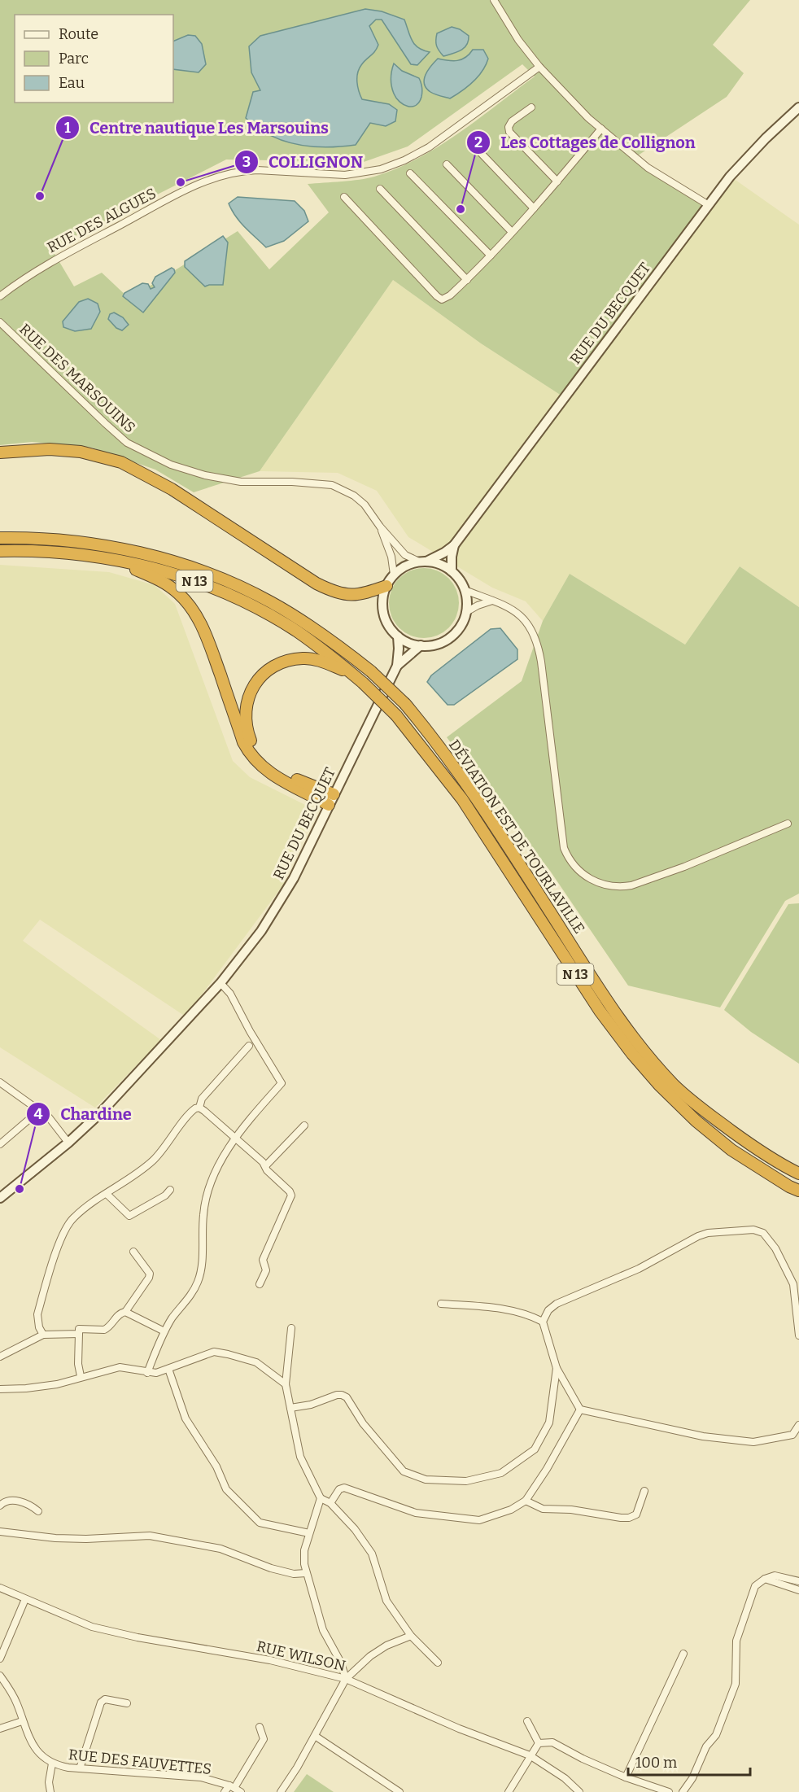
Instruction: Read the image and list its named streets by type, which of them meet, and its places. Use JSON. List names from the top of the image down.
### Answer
{
  "streets": {
    "highway": ["N 13", "DÉVIATION EST DE TOURLAVILLE"],
    "main road": ["RUE DU BECQUET"],
    "street": [
      "RUE DES ALGUES",
      "RUE DES MARSOUINS",
      "RUE WILSON",
      "RUE DES FAUVETTES"
    ]
  },
  "crossings": [
    ["RUE DU BECQUET", "RUE DES MARSOUINS"]
  ],
  "places": [
    "COLLIGNON",
    "Centre nautique Les Marsouins",
    "Les Cottages de Collignon",
    "Chardine"
  ],
  "legend": ["Route", "Parc", "Eau"],
  "scale_bar": "100 m"
}
